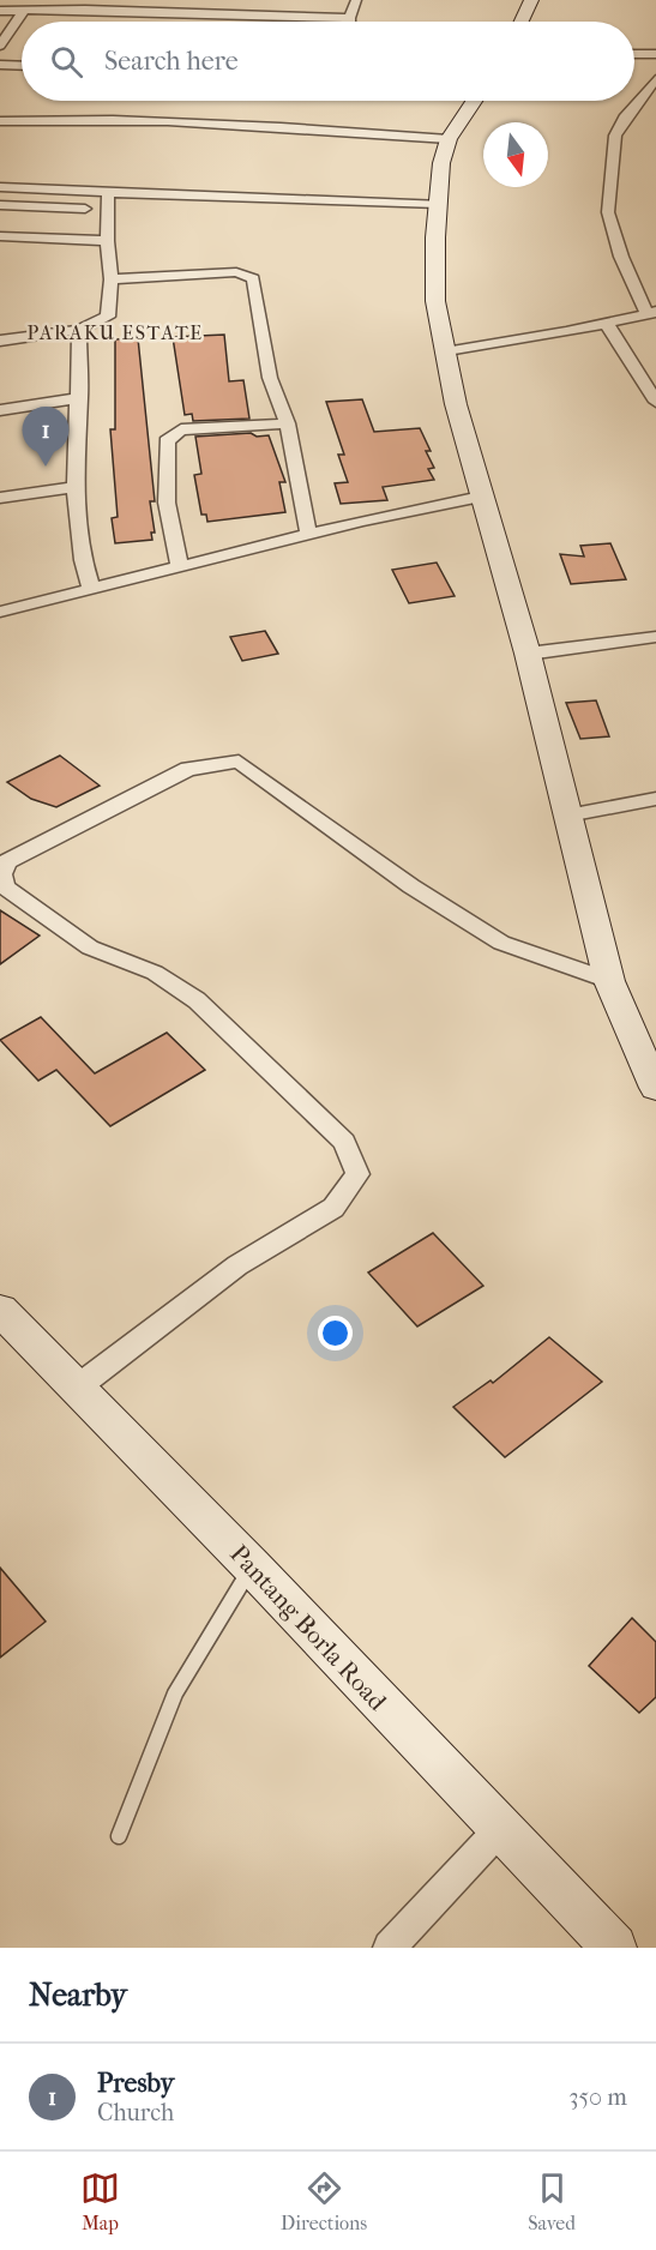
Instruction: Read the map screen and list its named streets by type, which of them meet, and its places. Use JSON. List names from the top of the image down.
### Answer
{
  "streets": {
    "street": ["Pantang Borla Road"]
  },
  "districts": ["PARAKU ESTATE"],
  "north": "bottom",
  "page": {
    "search": "Search here",
    "pins": "1",
    "heading": "Nearby",
    "list": [
      {
        "mark": "1",
        "name": "Presby",
        "note": "Church",
        "value": "350 m"
      }
    ],
    "nav": ["Map", "Directions", "Saved"]
  }
}
